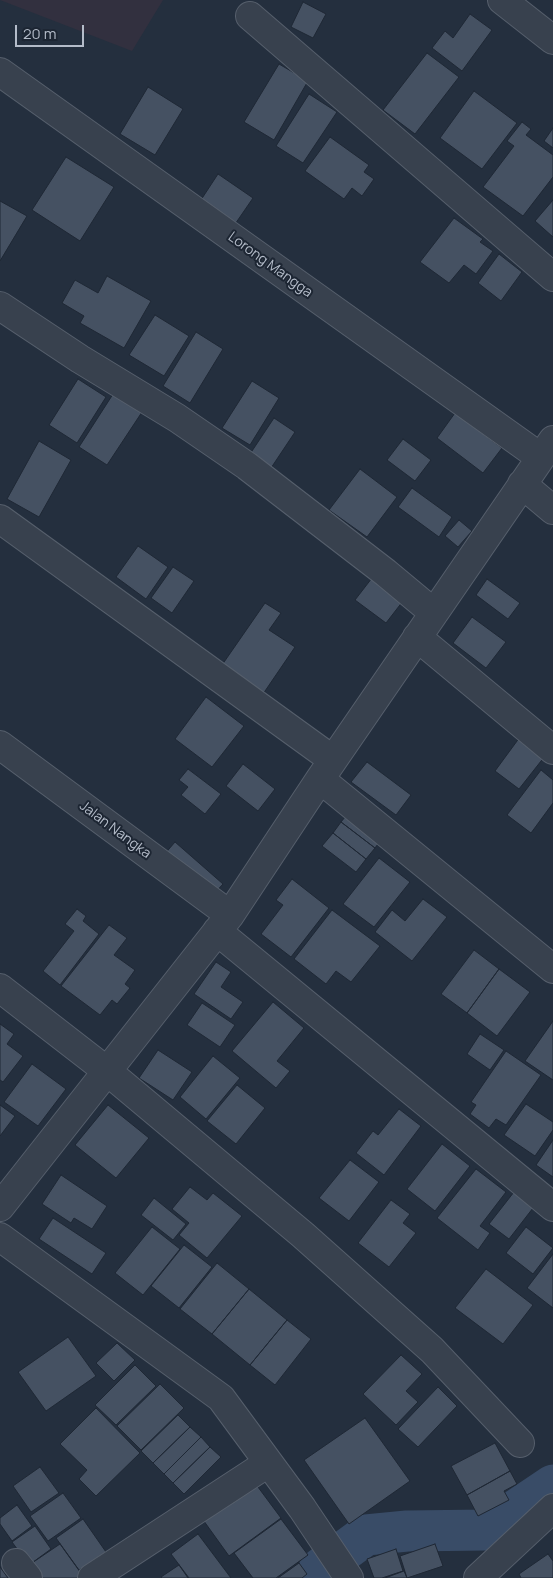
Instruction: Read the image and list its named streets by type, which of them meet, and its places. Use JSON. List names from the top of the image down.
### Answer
{
  "streets": {
    "street": ["Lorong Mangga", "Jalan Nangka"]
  },
  "scale_bar": "20 m"
}
